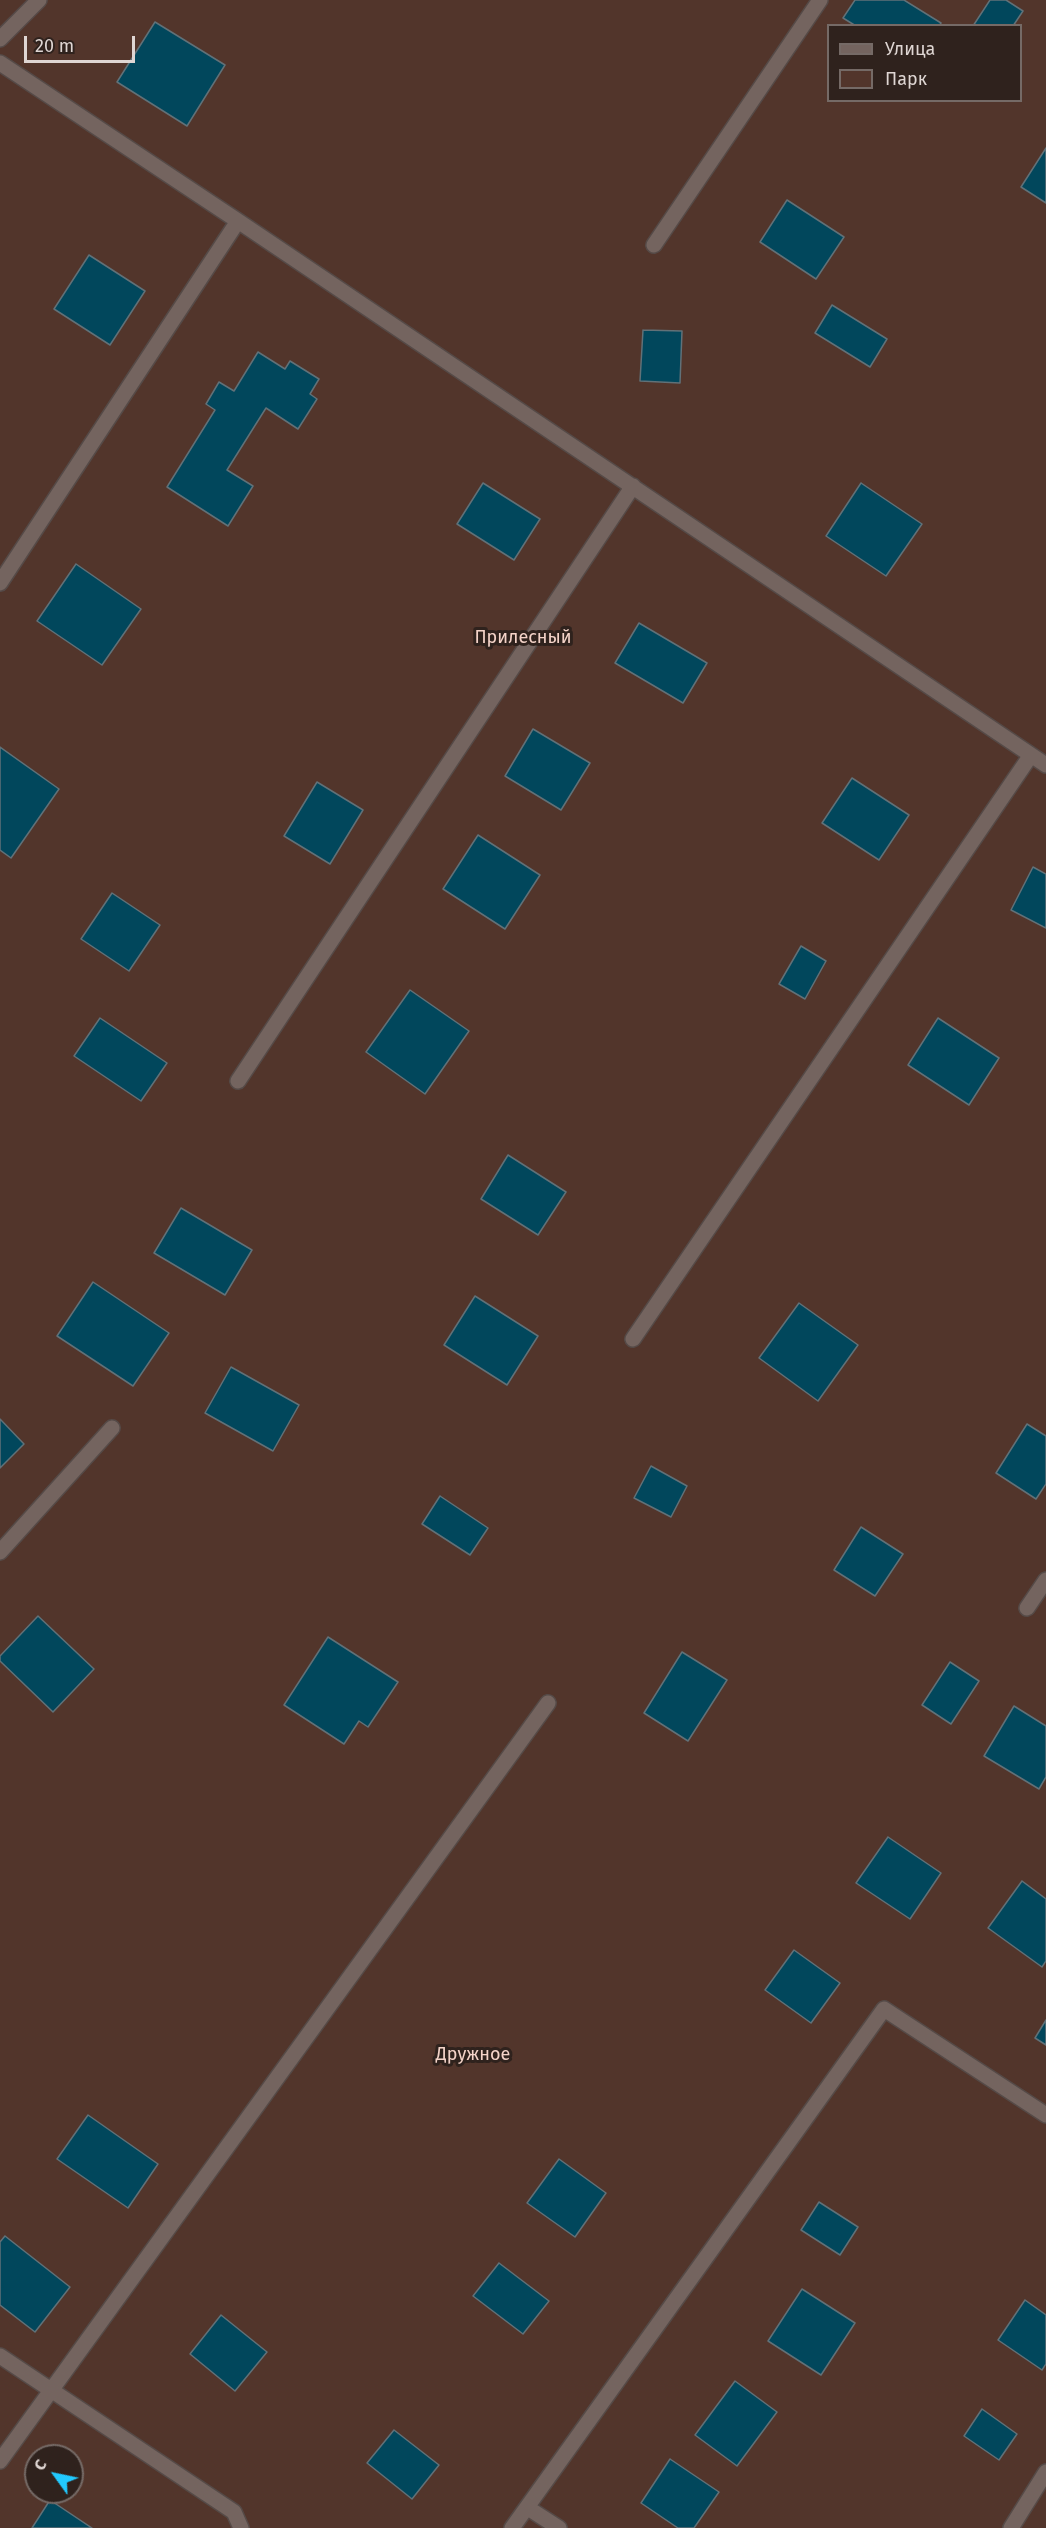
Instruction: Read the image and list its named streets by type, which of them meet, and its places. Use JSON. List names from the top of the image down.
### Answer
{
  "parks": ["Прилесный", "Дружное"],
  "legend": ["Улица", "Парк"],
  "scale_bar": "20 m",
  "north": "top left"
}
